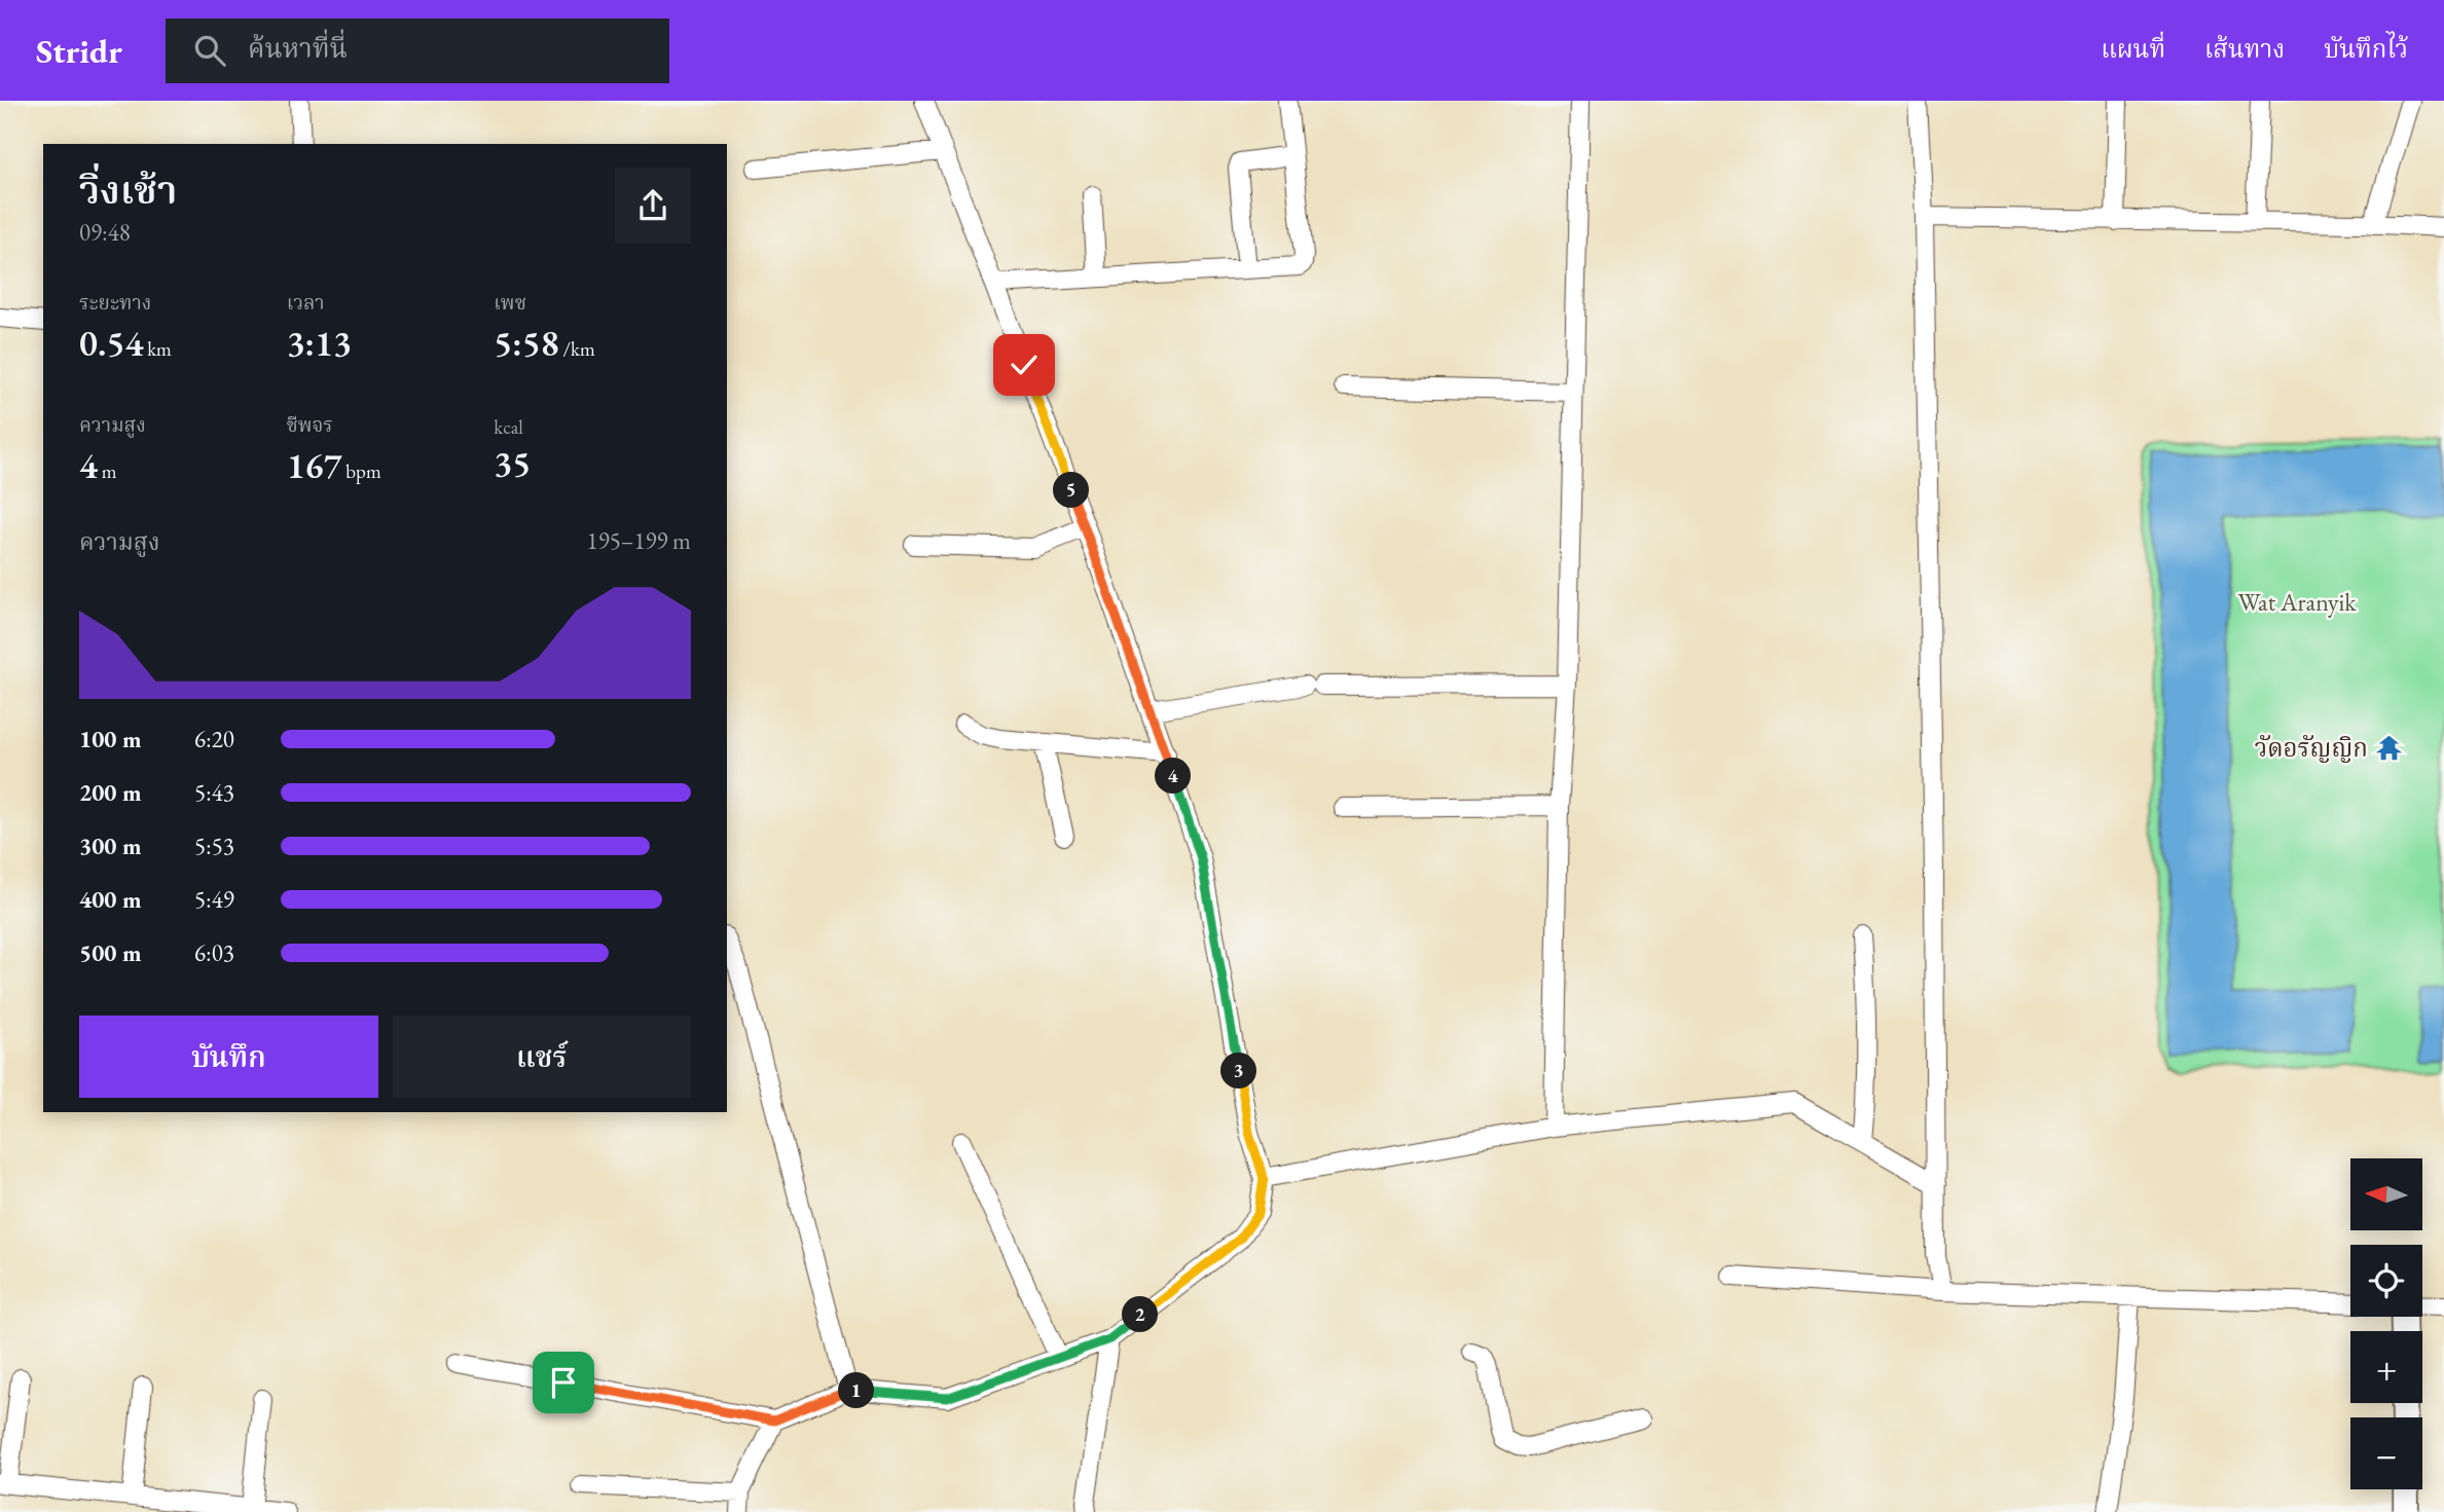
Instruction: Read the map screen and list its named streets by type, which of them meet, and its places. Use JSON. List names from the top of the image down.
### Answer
{
  "parks": ["Wat Aranyik"],
  "places": {
    "temple": ["วัดอรัญญิก"]
  },
  "north": "left",
  "page": {
    "header": "Stridr",
    "search": "ค้นหาที่นี่",
    "nav": ["แผนที่", "เส้นทาง", "บันทึกไว้"],
    "heading": ["วิ่งเช้า", "09:48"],
    "stats": [
      ["ระยะทาง", "0.54 km"],
      ["เวลา", "3:13"],
      ["เพซ", "5:58 /km"],
      ["ความสูง", "4 m"],
      ["ชีพจร", "167 bpm"],
      ["kcal", "35"]
    ],
    "pins": [
      "5",
      "4",
      "3",
      "2",
      "1"
    ],
    "chart": ["ความสูง", "195–199 m"],
    "list": [
      {
        "name": "100 m",
        "note": "6:20"
      },
      {
        "name": "200 m",
        "note": "5:43"
      },
      {
        "name": "300 m",
        "note": "5:53"
      },
      {
        "name": "400 m",
        "note": "5:49"
      },
      {
        "name": "500 m",
        "note": "6:03"
      }
    ],
    "buttons": ["บันทึก", "แชร์"],
    "map_buttons": ["+", "−"]
  }
}
